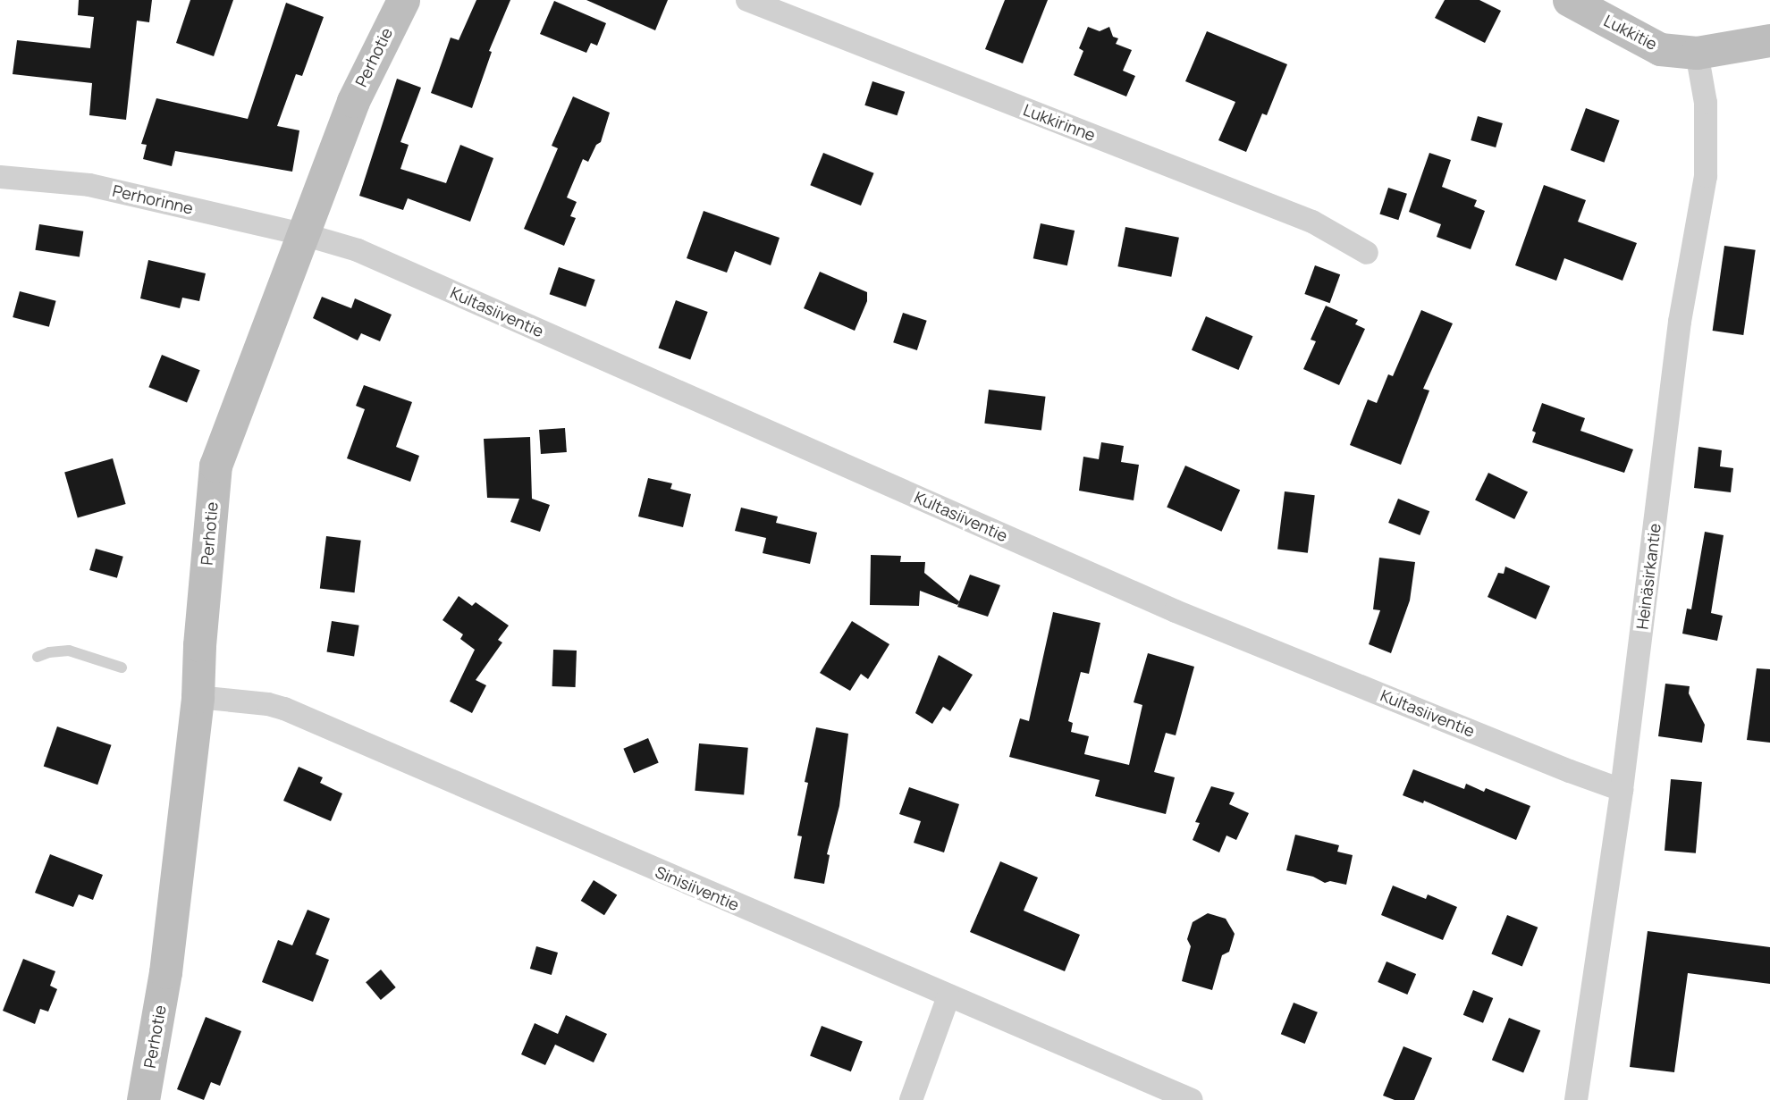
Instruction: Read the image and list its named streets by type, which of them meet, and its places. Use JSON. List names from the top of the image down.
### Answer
{
  "streets": {
    "street": [
      "Lukkitie",
      "Perhotie",
      "Lukkirinne",
      "Perhorinne",
      "Kultasiiventie",
      "Heinäsirkantie",
      "Sinisiiventie"
    ]
  },
  "crossings": [
    ["Lukkitie", "Heinäsirkantie"],
    ["Perhotie", "Perhorinne"],
    ["Perhotie", "Kultasiiventie"],
    ["Perhotie", "Sinisiiventie"],
    ["Perhorinne", "Kultasiiventie"],
    ["Kultasiiventie", "Heinäsirkantie"]
  ]
}
